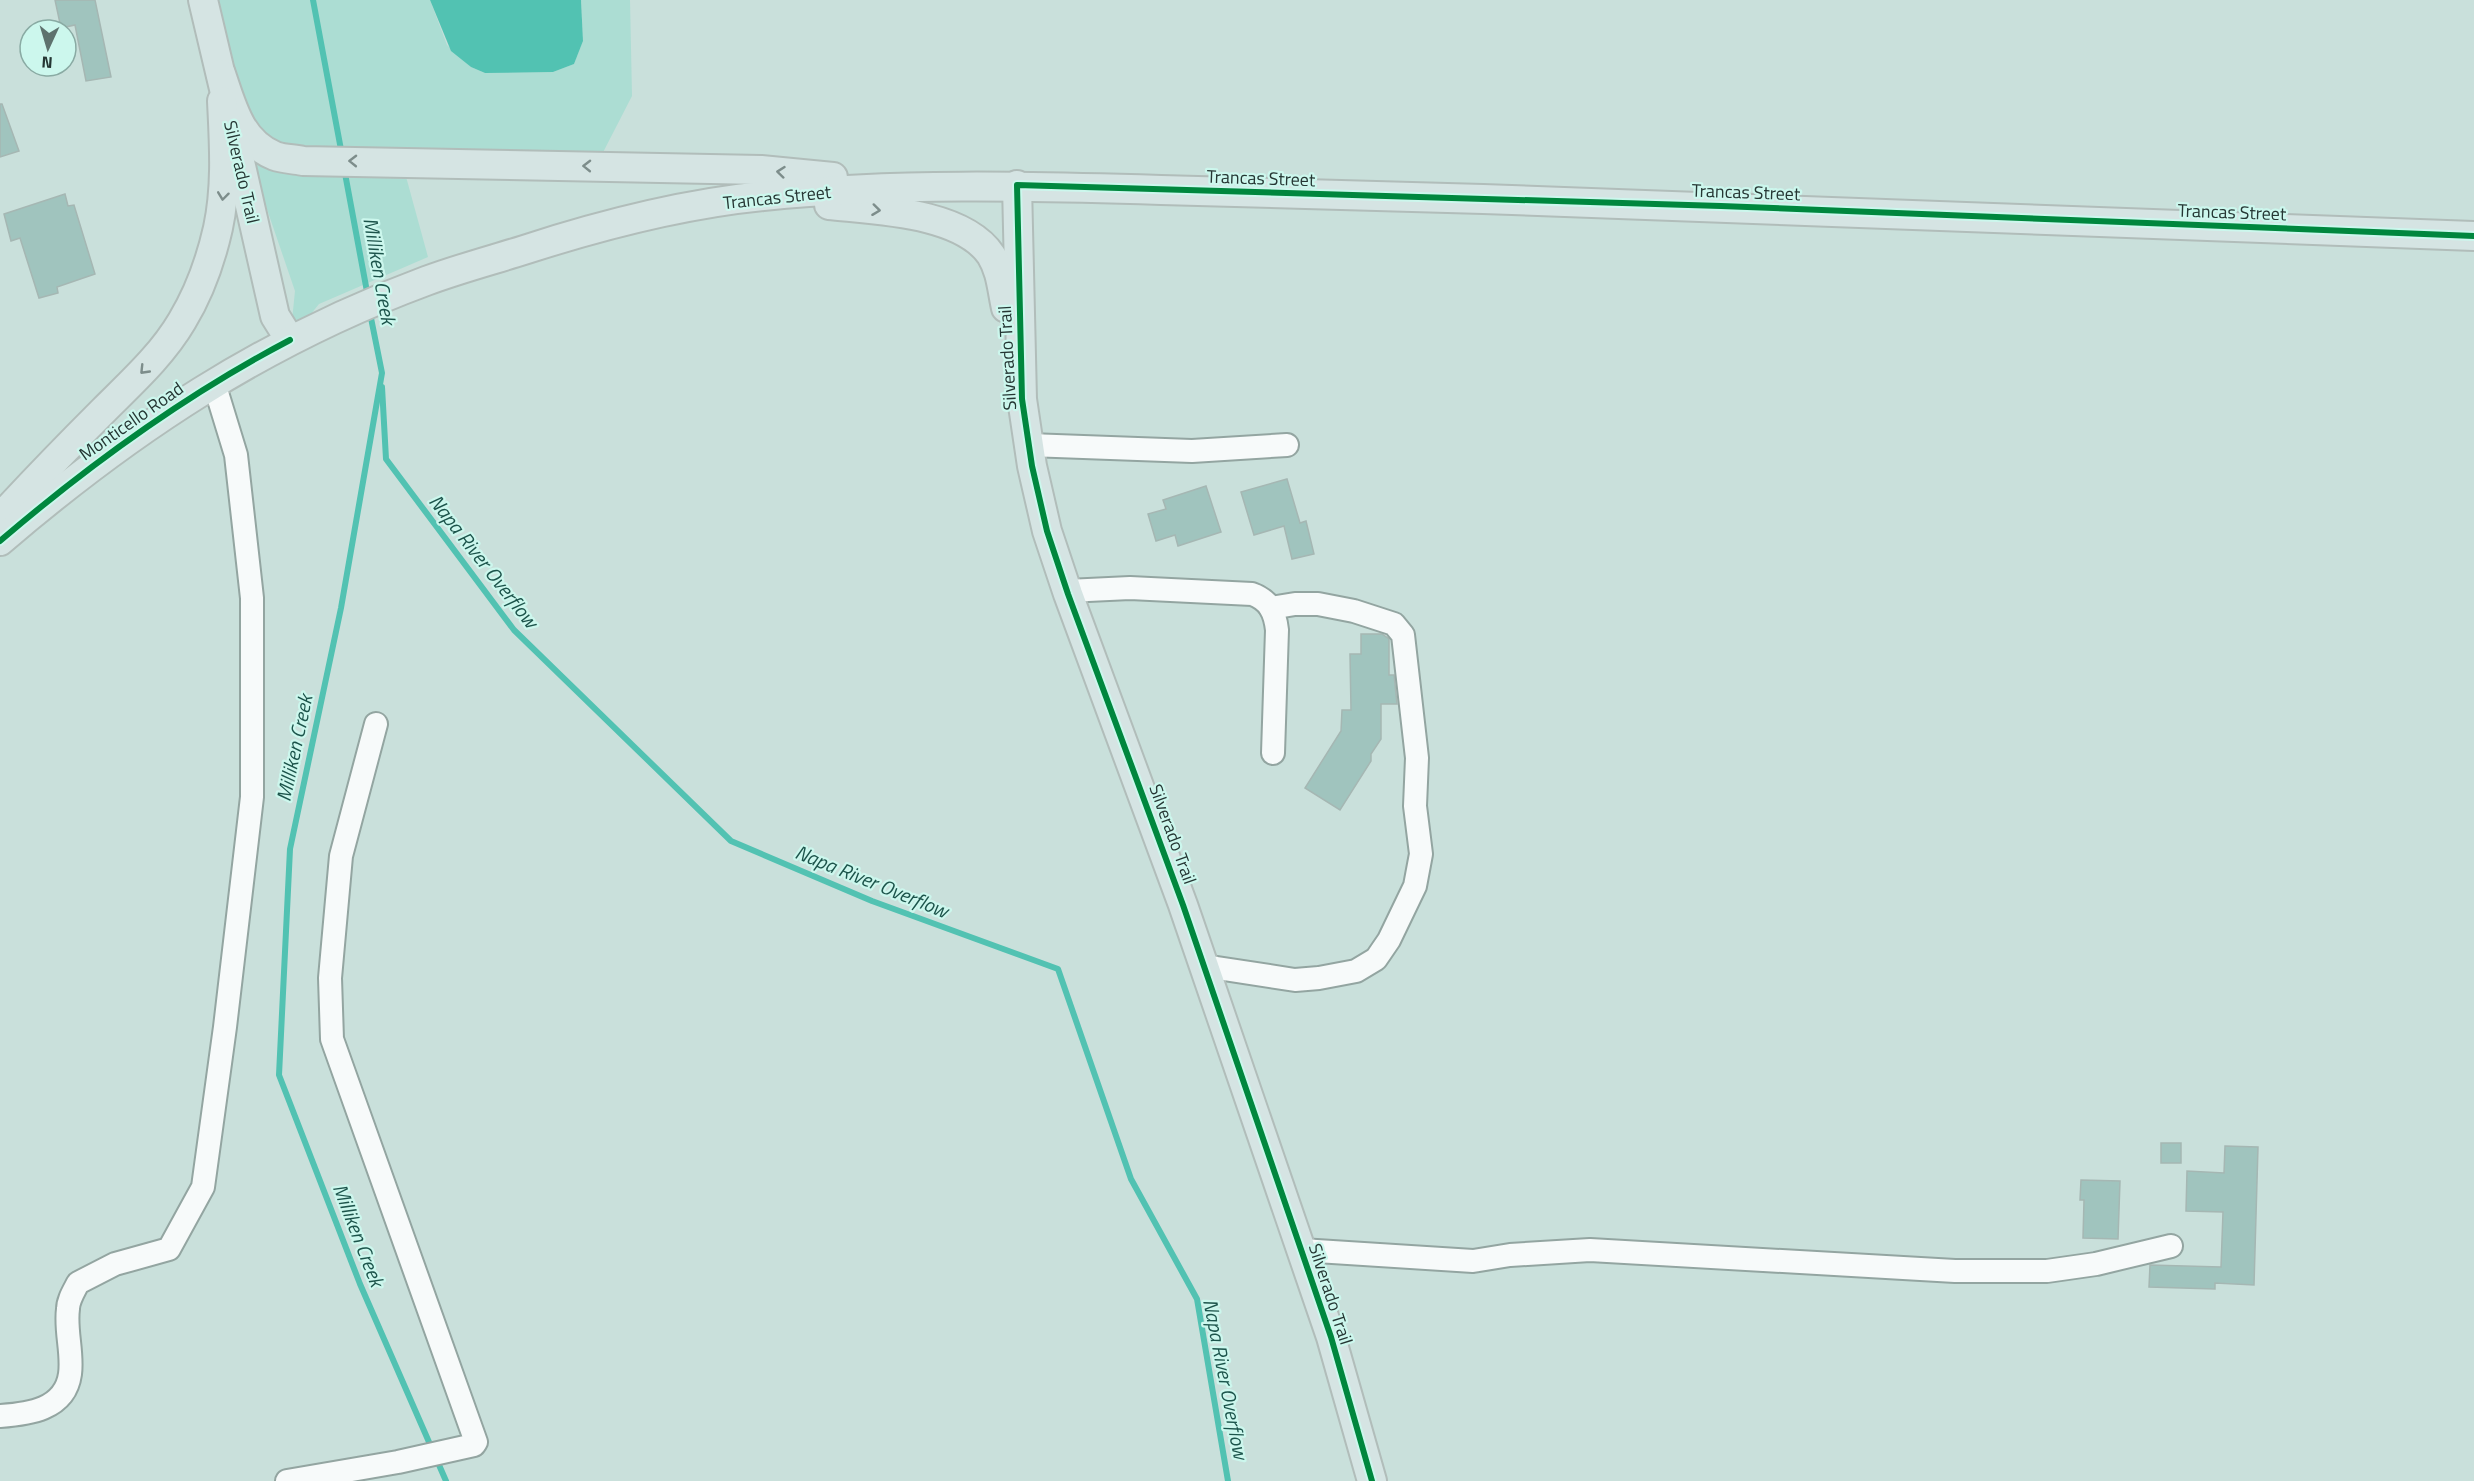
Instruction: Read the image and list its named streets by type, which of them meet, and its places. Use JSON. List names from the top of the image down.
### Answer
{
  "streets": {
    "main road": ["Silverado Trail", "Trancas Street", "Monticello Road"]
  },
  "crossings": [
    ["Silverado Trail", "Trancas Street"],
    ["Silverado Trail", "Monticello Road"],
    ["Trancas Street", "Monticello Road"]
  ],
  "water": ["Milliken Creek", "Napa River Overflow"],
  "north": "bottom"
}
